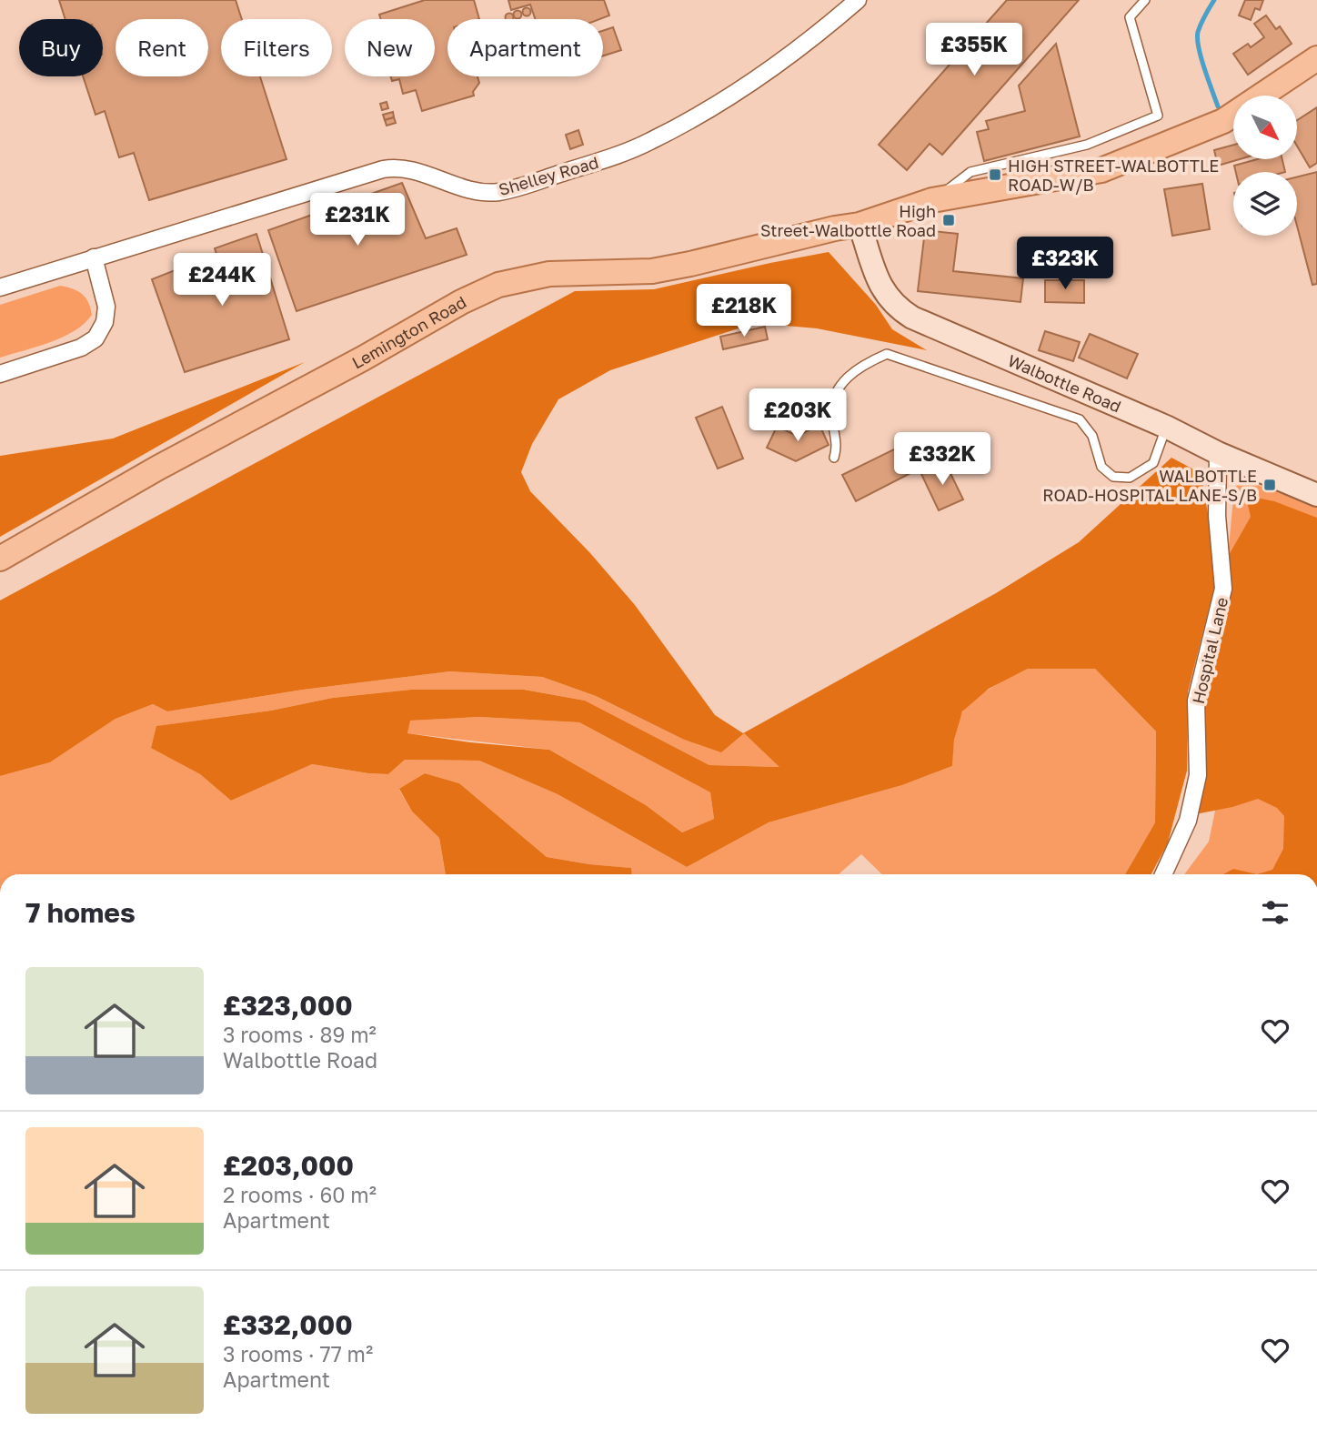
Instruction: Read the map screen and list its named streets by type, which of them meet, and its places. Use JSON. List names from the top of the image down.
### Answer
{
  "streets": {
    "main road": ["Lemington Road"],
    "street": ["Shelley Road", "Walbottle Road", "Hospital Lane"]
  },
  "crossings": [
    ["Lemington Road", "Walbottle Road"],
    ["Walbottle Road", "Hospital Lane"]
  ],
  "places": {
    "transit": ["HIGH STREET-WALBOTTLE ROAD-W/B", "High Street-Walbottle Road", "WALBOTTLE ROAD-HOSPITAL LANE-S/B"]
  },
  "north": "bottom right",
  "page": {
    "chip": [
      "Buy",
      "Rent",
      "Filters",
      "New",
      "Apartment"
    ],
    "price": [
      "£355K",
      "£231K",
      "£323K",
      "£244K",
      "£218K",
      "£203K",
      "£332K"
    ],
    "heading": "7 homes",
    "list": [
      {
        "name": "£323,000",
        "note": "3 rooms · 89 m² · Walbottle Road"
      },
      {
        "name": "£203,000",
        "note": "2 rooms · 60 m² · Apartment"
      },
      {
        "name": "£332,000",
        "note": "3 rooms · 77 m² · Apartment"
      }
    ]
  }
}
